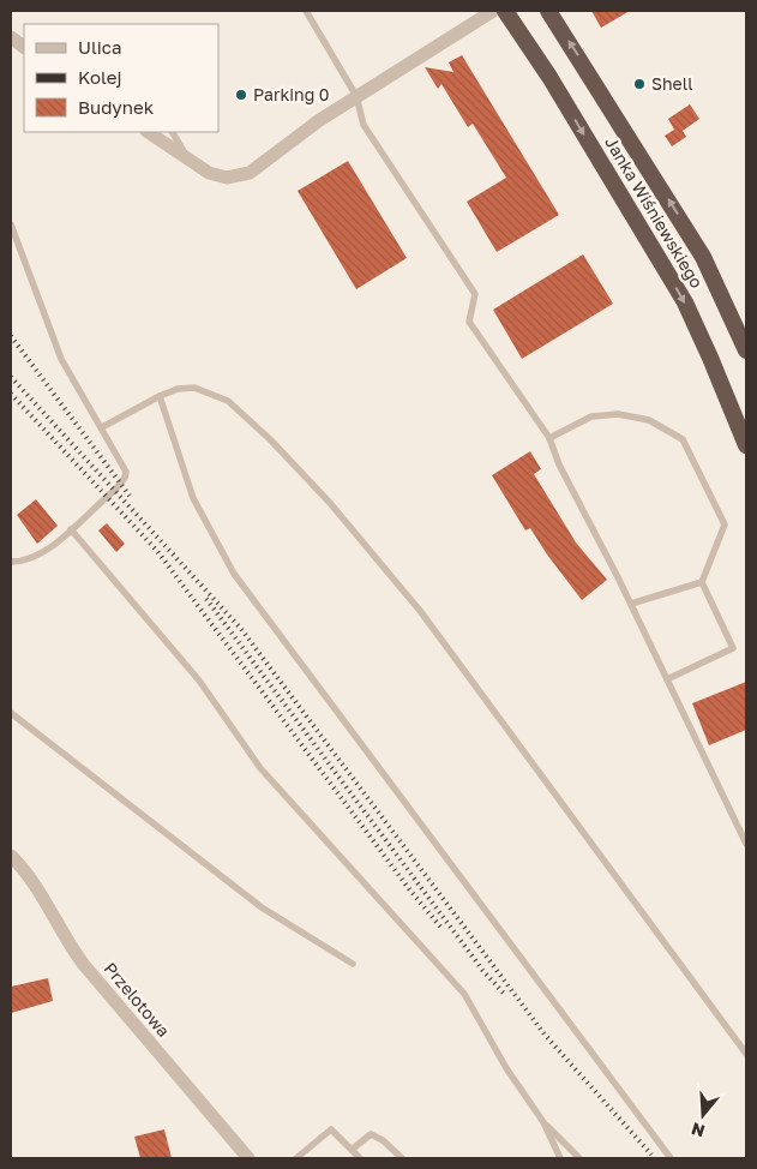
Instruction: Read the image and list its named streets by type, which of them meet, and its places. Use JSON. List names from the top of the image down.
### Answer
{
  "streets": {
    "highway": ["Janka Wiśniewskiego"],
    "street": ["Przelotowa"]
  },
  "places": ["Shell", "Parking 0"],
  "legend": ["Ulica", "Kolej", "Budynek"],
  "north": "bottom"
}
